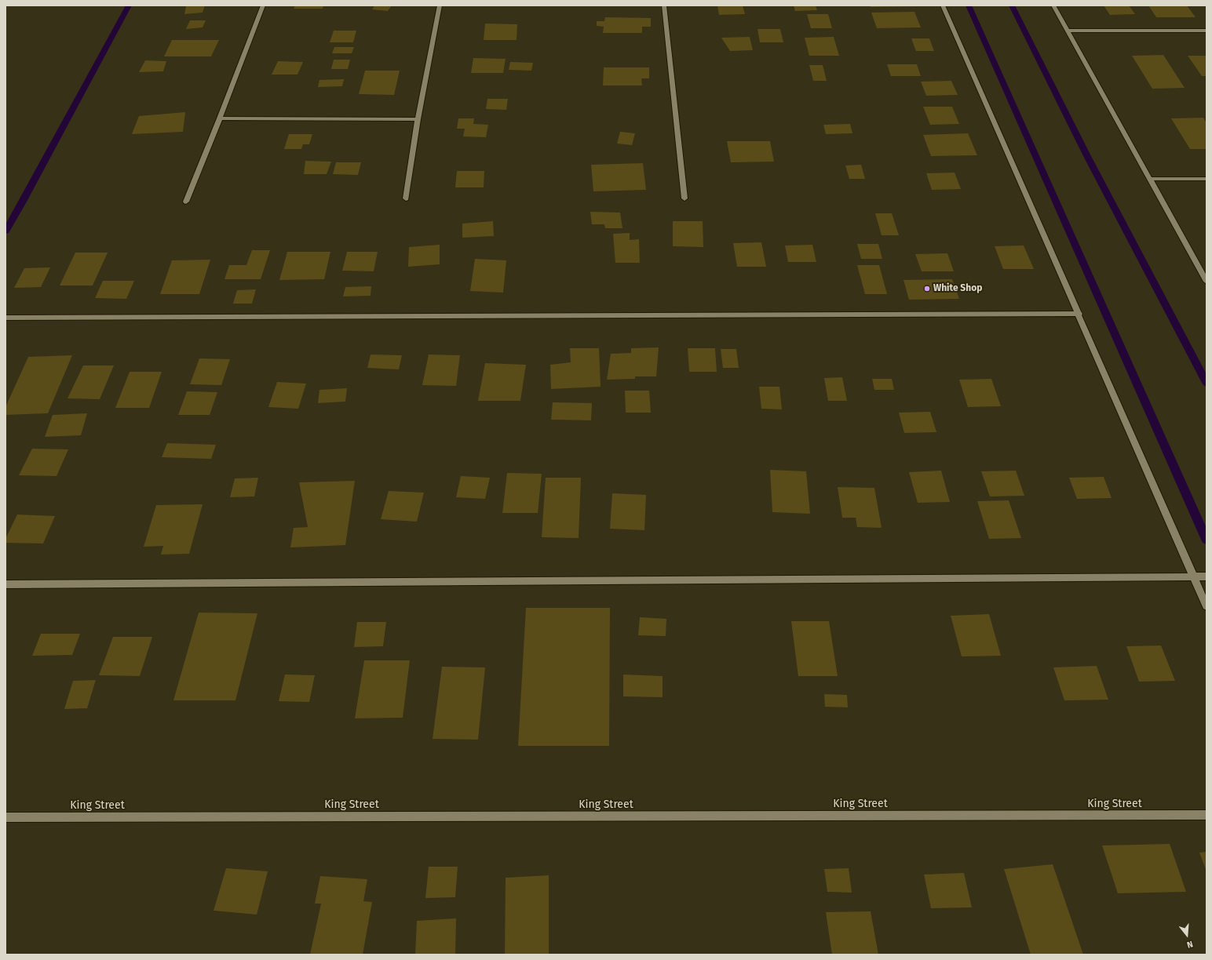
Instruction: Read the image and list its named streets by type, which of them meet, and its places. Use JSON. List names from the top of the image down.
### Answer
{
  "streets": {
    "street": ["King Street"]
  },
  "places": ["White Shop"],
  "north": "bottom"
}
